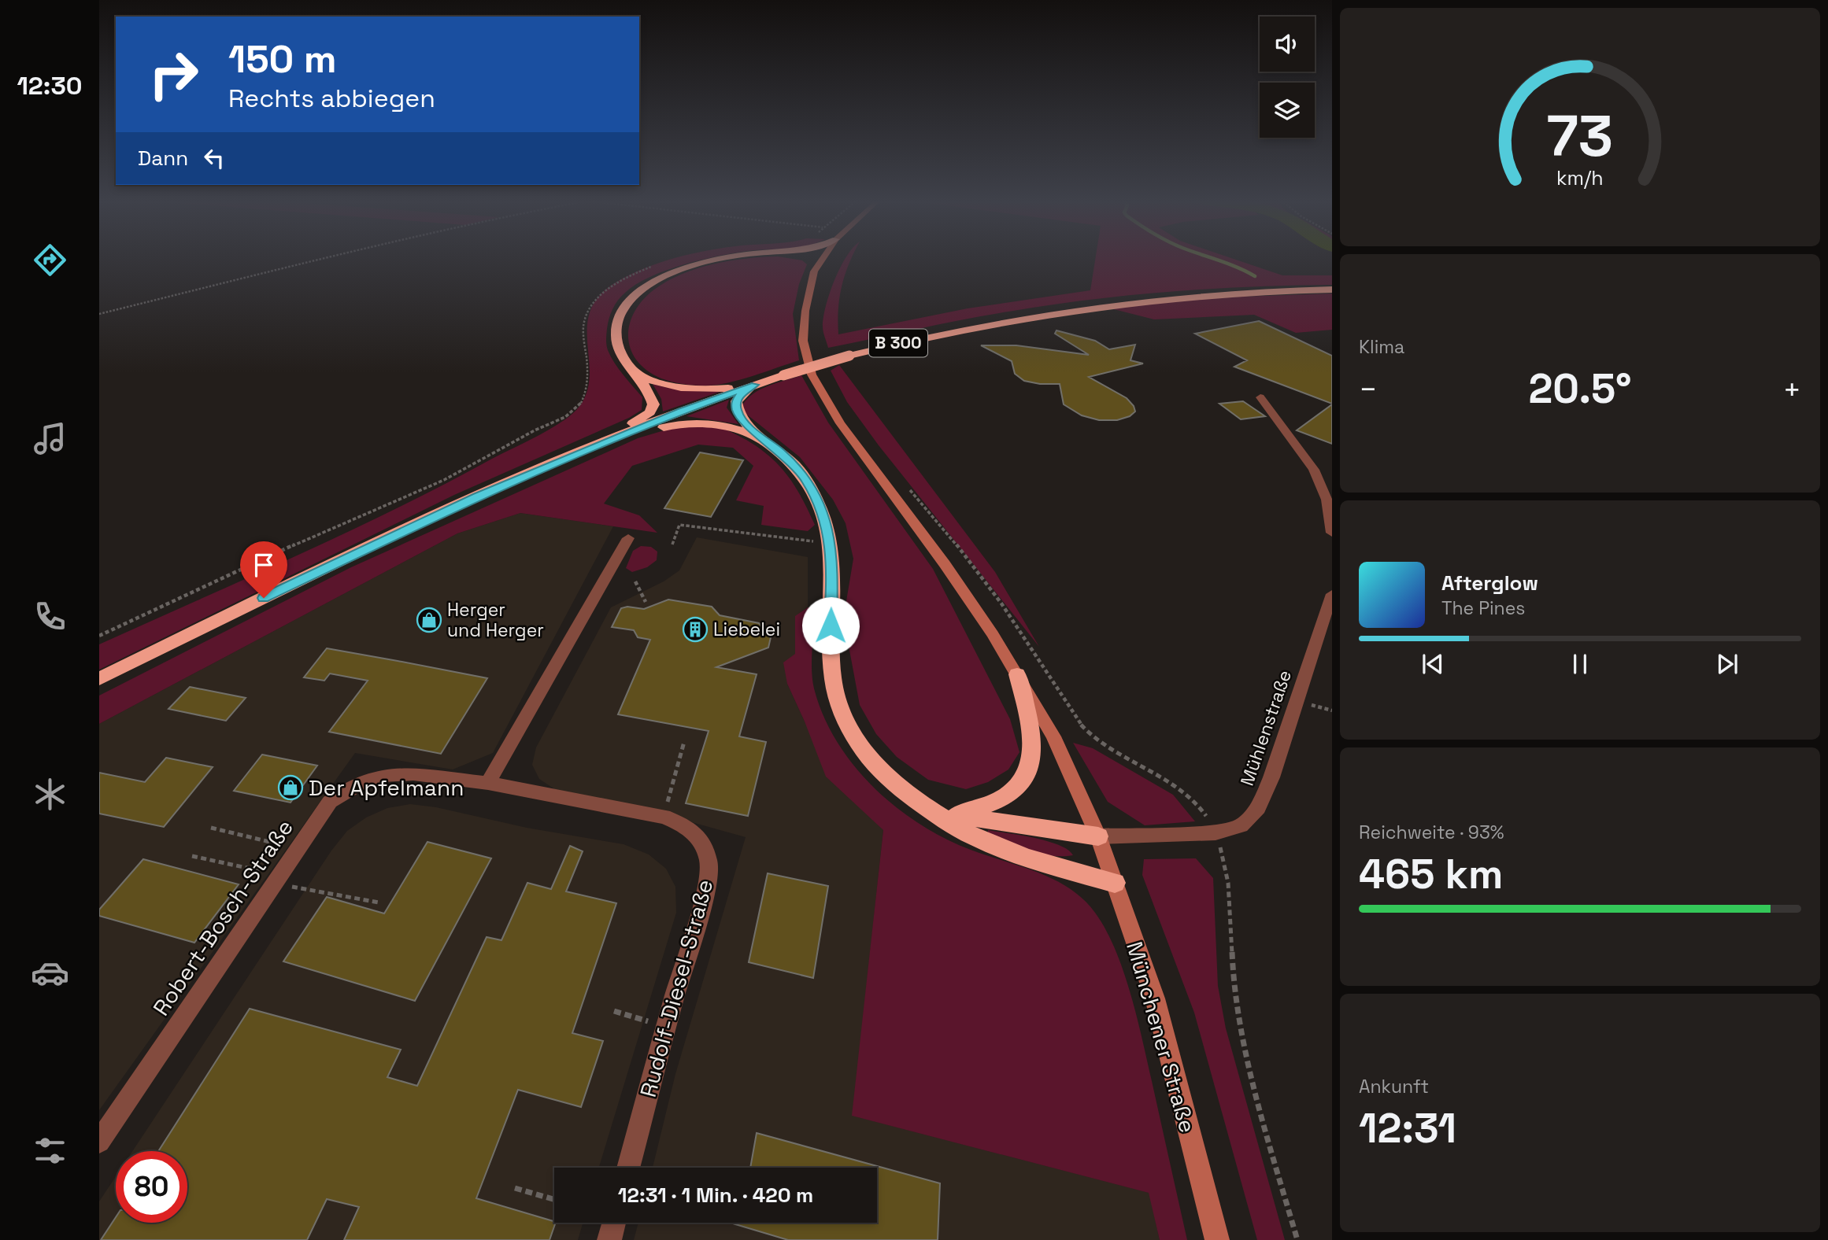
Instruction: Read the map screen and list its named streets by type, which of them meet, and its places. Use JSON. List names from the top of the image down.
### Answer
{
  "streets": {
    "highway": ["B 300"],
    "main road": ["Münchener Straße"],
    "street": ["Mühlenstraße", "Robert-Bosch-Straße", "Rudolf-Diesel-Straße"]
  },
  "crossings": [
    ["Mühlenstraße", "Münchener Straße"],
    ["Robert-Bosch-Straße", "Rudolf-Diesel-Straße"]
  ],
  "places": {
    "shop": ["Herger und Herger", "Der Apfelmann"],
    "building": ["Liebelei"]
  },
  "page": {
    "tabs": "12:30",
    "turn": ["150 m", "Rechts abbiegen"],
    "then": "Dann",
    "tile": [
      "Klima",
      ["Reichweite · 93%", "465 km"],
      ["Ankunft", "12:31"]
    ],
    "heat": ["−", "20.5°", "+"],
    "song": ["Afterglow", "The Pines"],
    "limit": "80",
    "trip": "12:31 · 1 Min. · 420 m",
    "gauge": ["73", "km/h"]
  }
}
